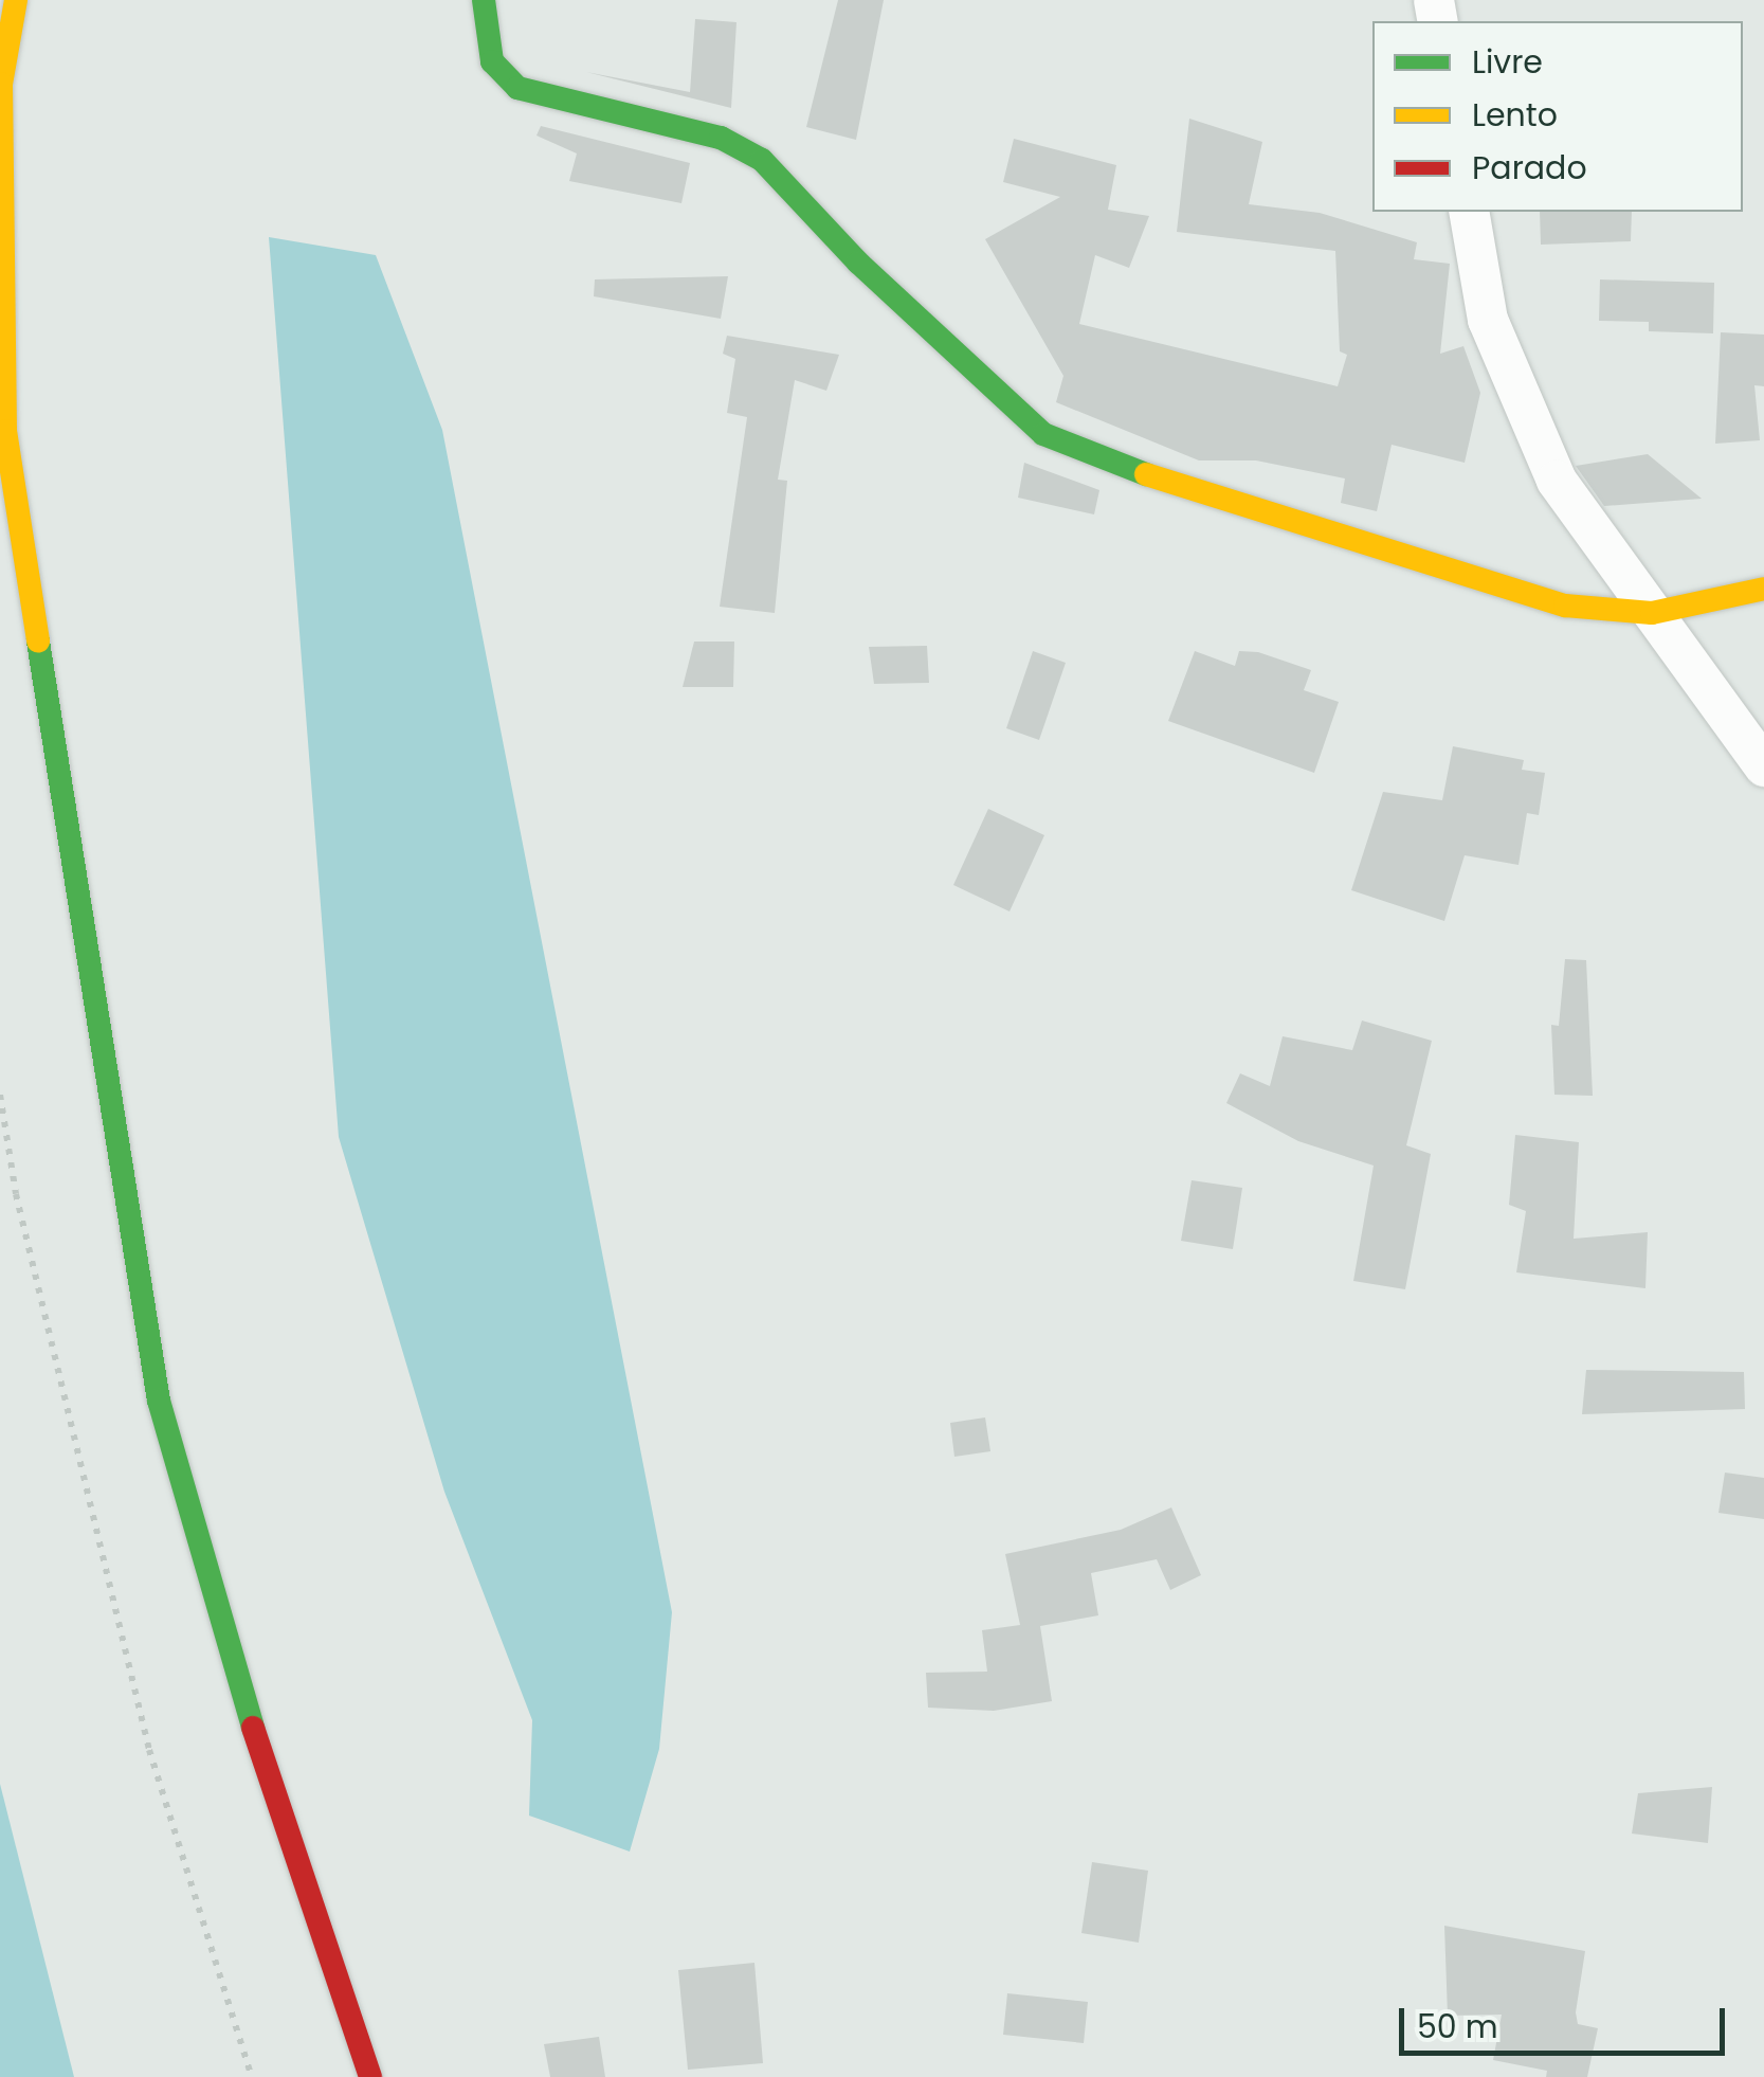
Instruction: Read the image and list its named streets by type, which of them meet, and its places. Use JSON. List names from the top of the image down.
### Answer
{
  "legend": ["Livre", "Lento", "Parado"],
  "scale_bar": "50 m"
}
